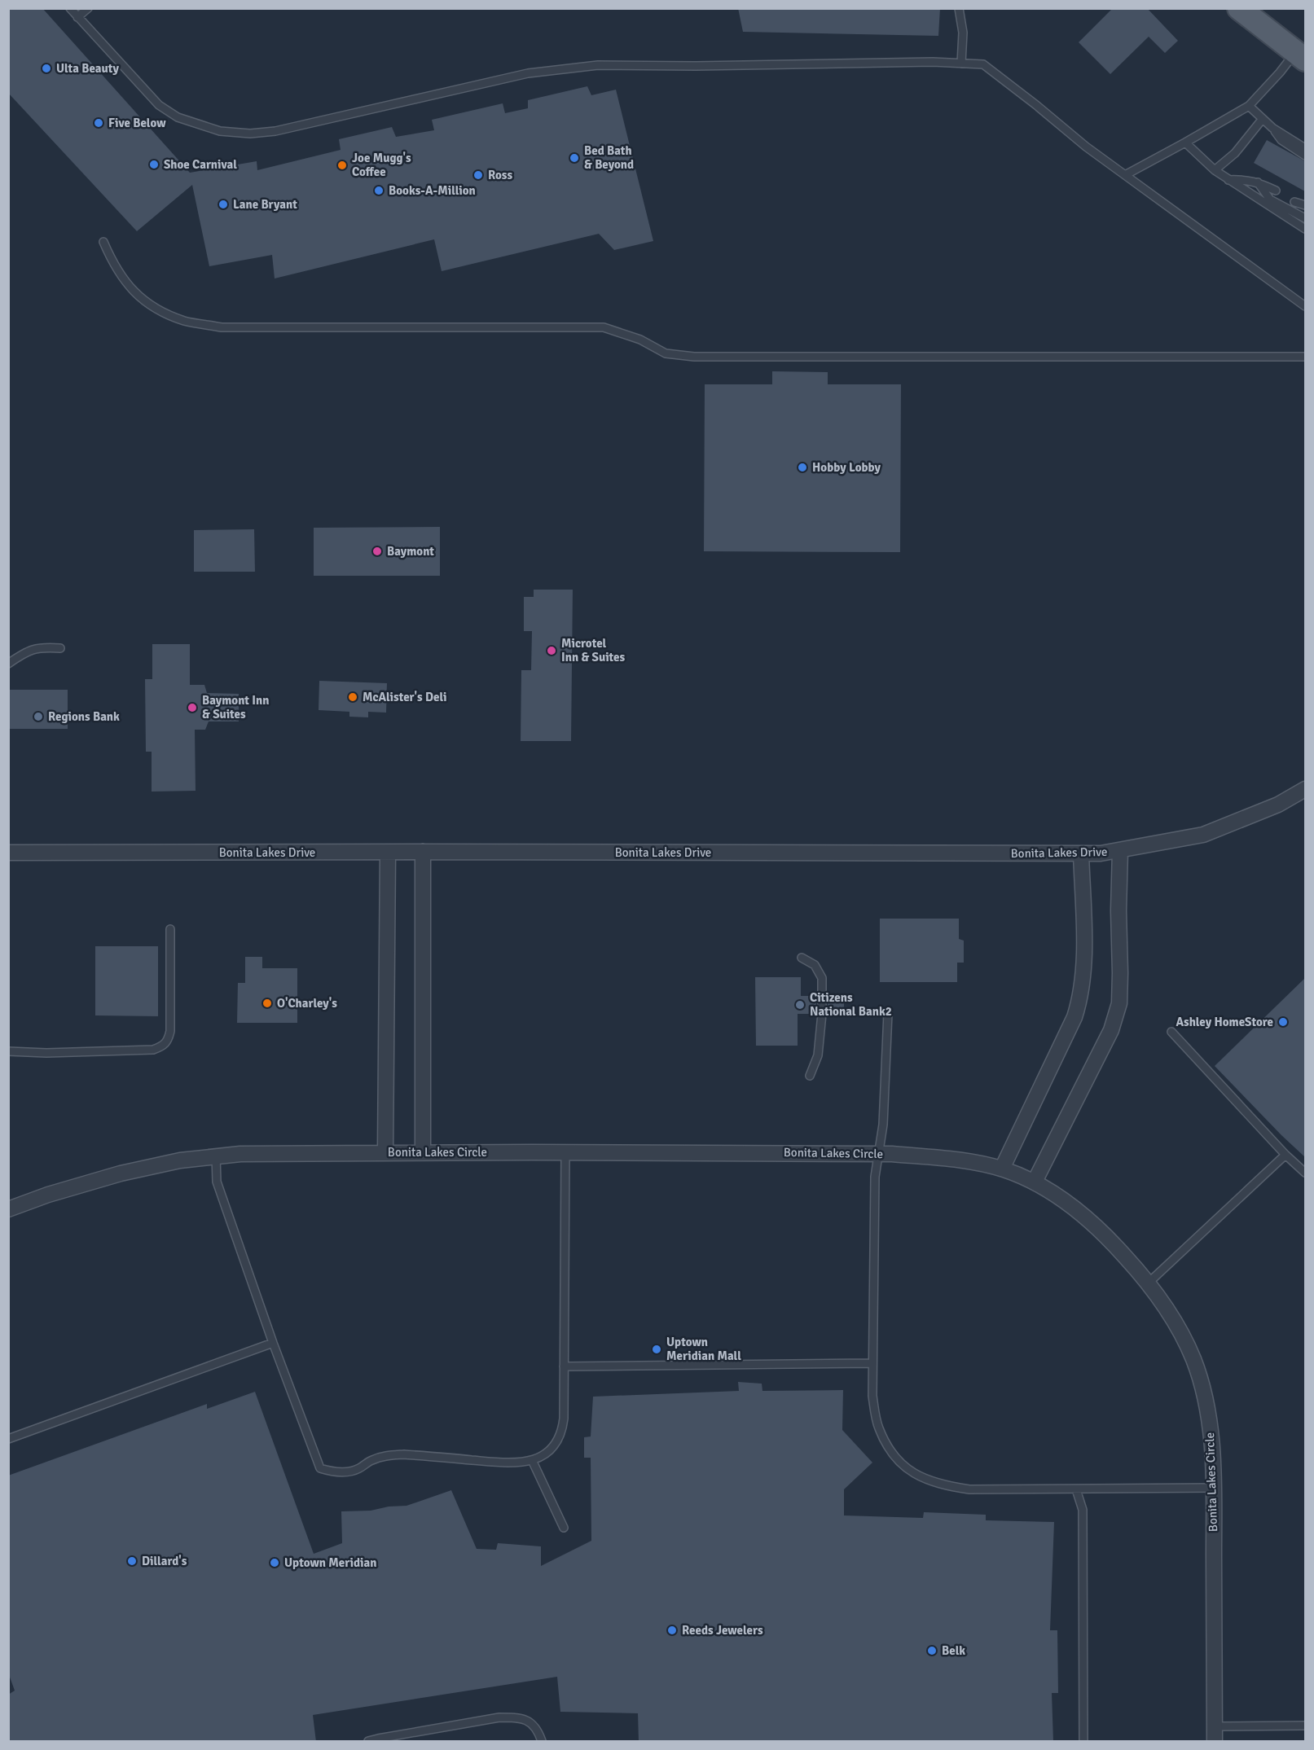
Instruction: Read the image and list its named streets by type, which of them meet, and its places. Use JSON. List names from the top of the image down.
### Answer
{
  "streets": {
    "street": ["Bonita Lakes Drive", "Bonita Lakes Circle"]
  },
  "places": [
    "Ulta Beauty",
    "Five Below",
    "Bed Bath & Beyond",
    "Shoe Carnival",
    "Joe Mugg's Coffee",
    "Ross",
    "Books-A-Million",
    "Lane Bryant",
    "Hobby Lobby",
    "Baymont",
    "Microtel Inn & Suites",
    "McAlister's Deli",
    "Baymont Inn & Suites",
    "Regions Bank",
    "O'Charley's",
    "Citizens National Bank2",
    "Ashley HomeStore",
    "Uptown Meridian Mall",
    "Dillard's",
    "Uptown Meridian",
    "Reeds Jewelers",
    "Belk"
  ]
}
